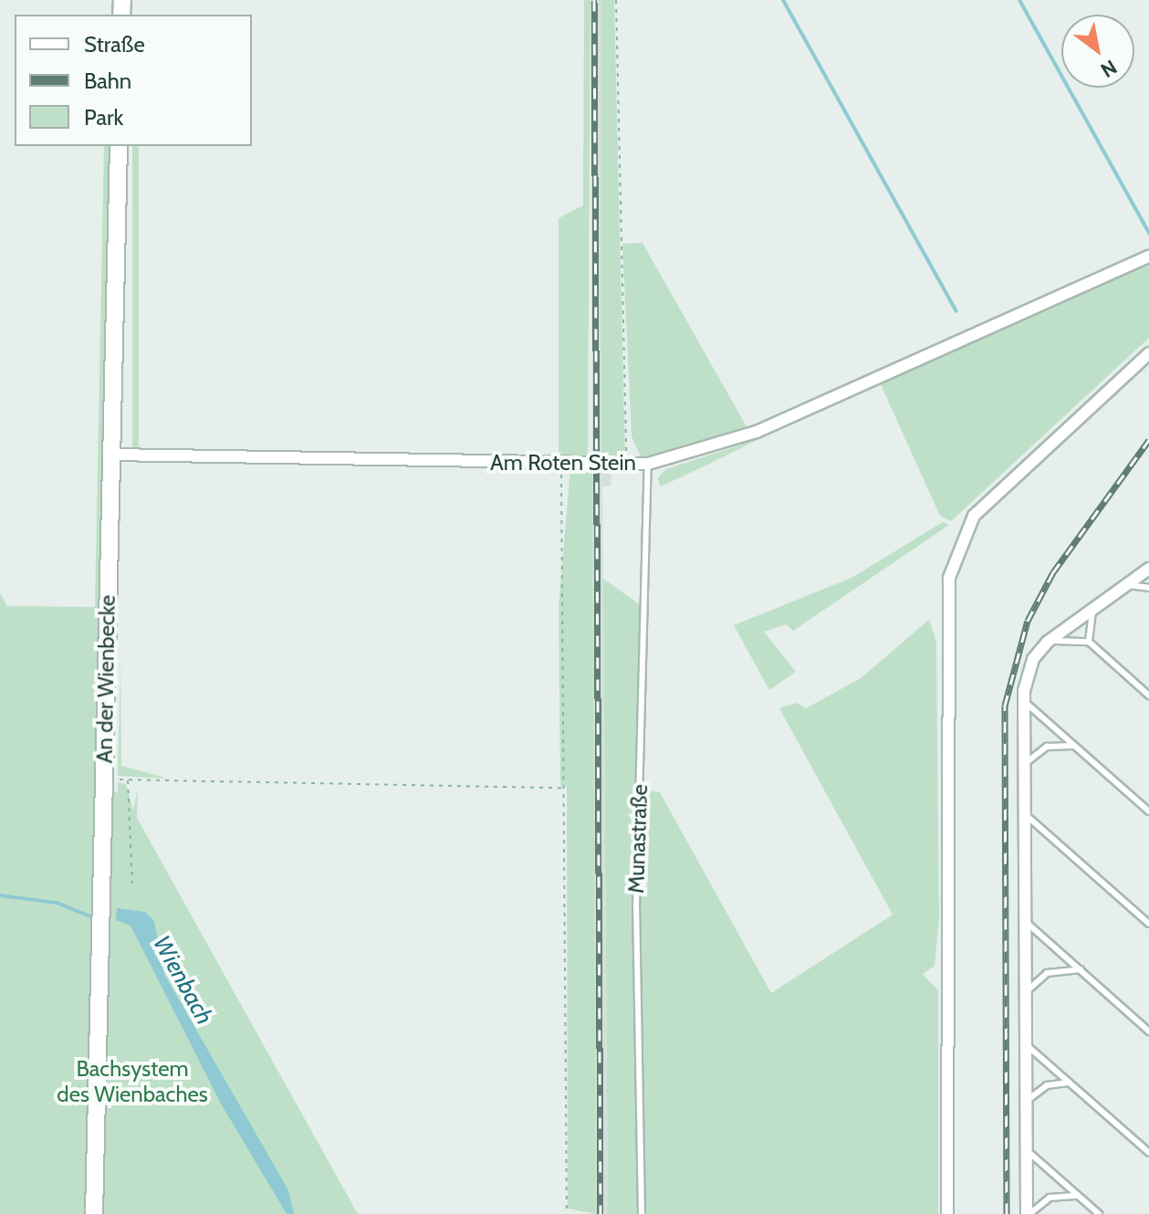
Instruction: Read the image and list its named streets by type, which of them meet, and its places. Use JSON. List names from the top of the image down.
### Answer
{
  "streets": {
    "street": ["Am Roten Stein", "An der Wienbecke"],
    "lane": ["Munastraße"]
  },
  "crossings": [
    ["Am Roten Stein", "An der Wienbecke"],
    ["Am Roten Stein", "Munastraße"]
  ],
  "water": ["Wienbach"],
  "parks": ["Bachsystem des Wienbaches"],
  "legend": ["Straße", "Bahn", "Park"],
  "north": "bottom right"
}
